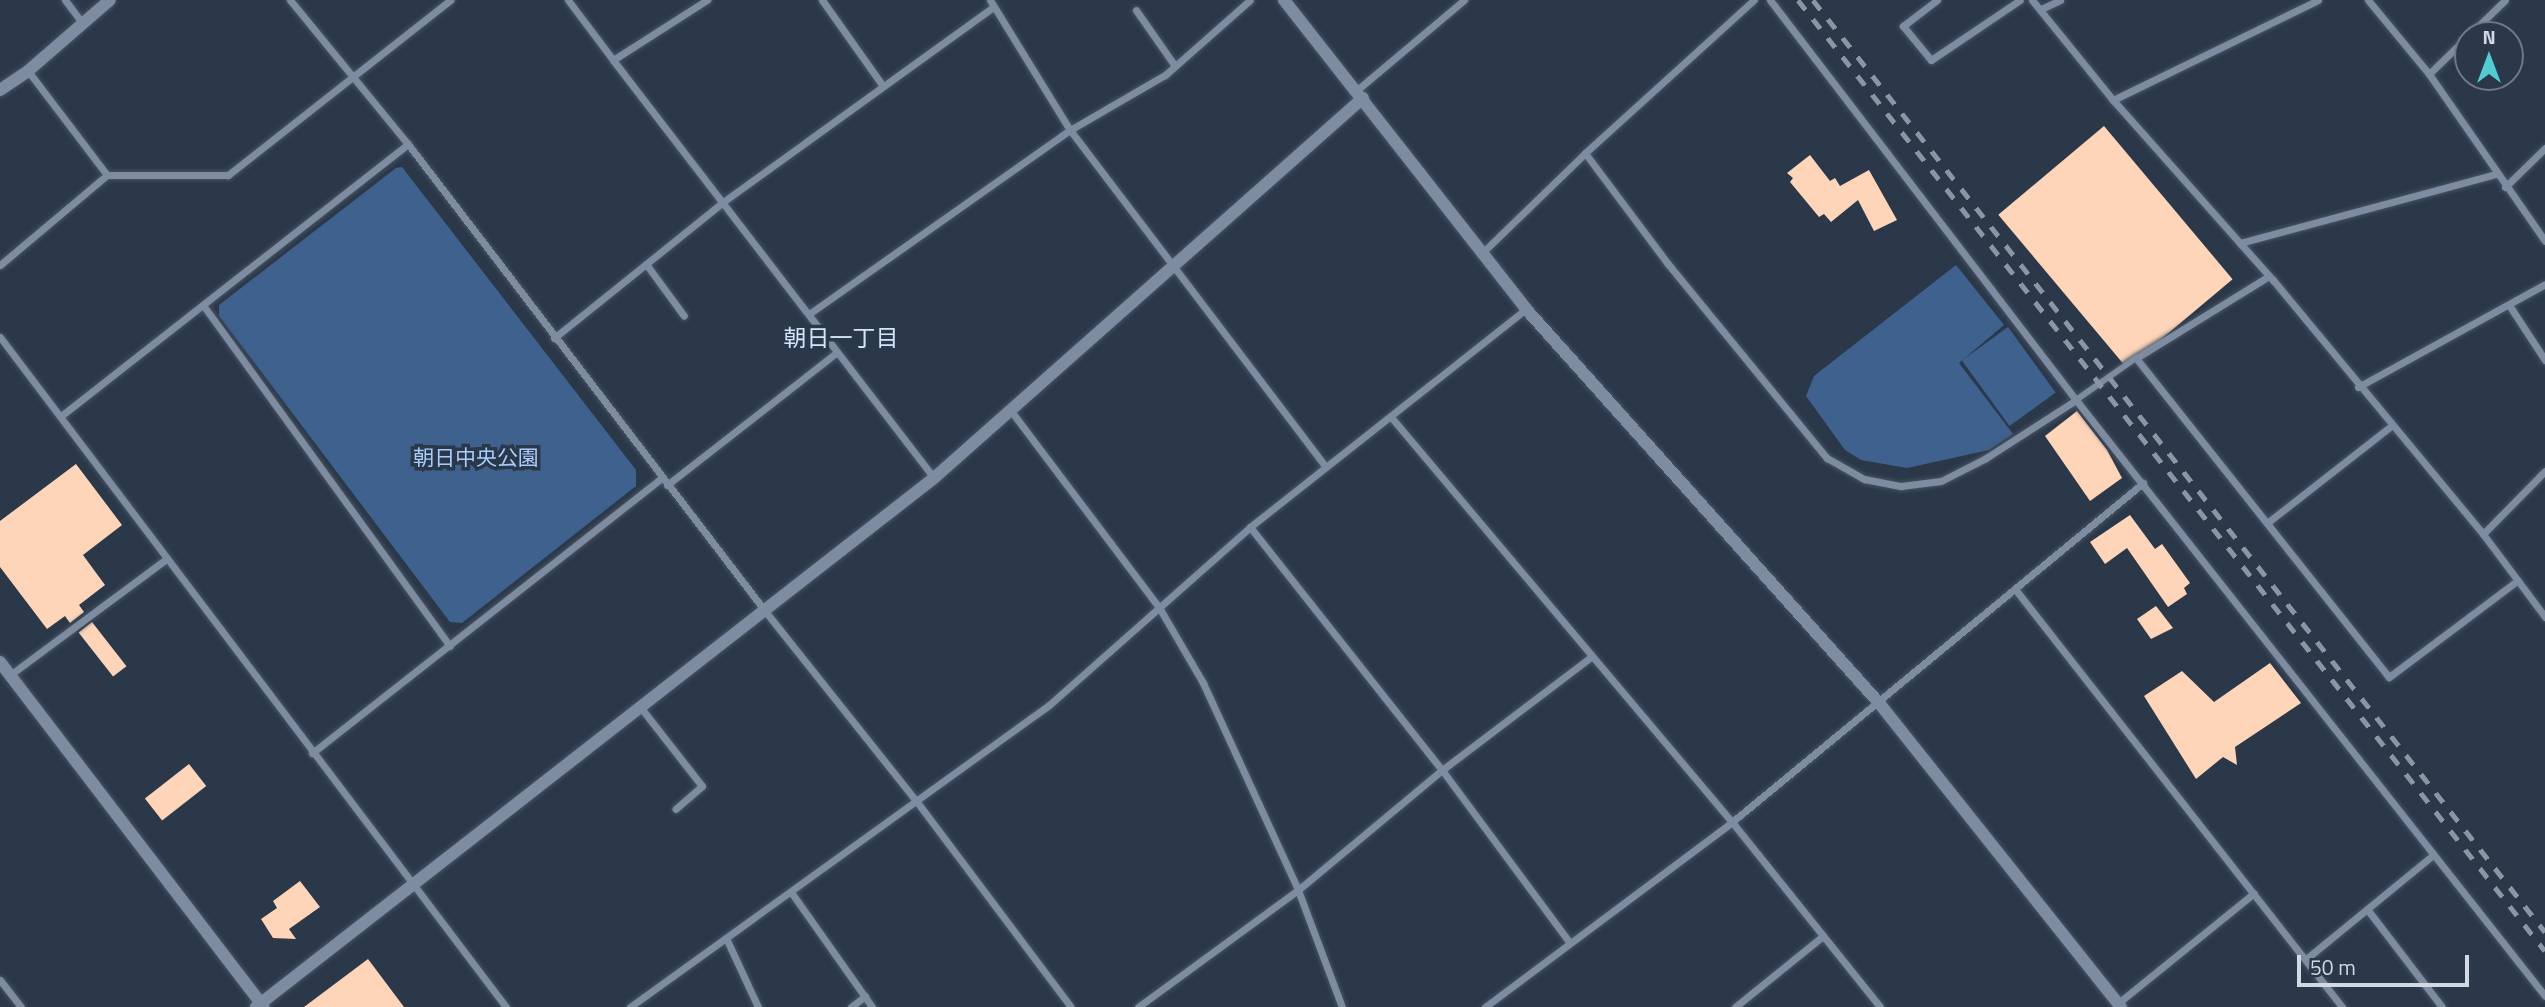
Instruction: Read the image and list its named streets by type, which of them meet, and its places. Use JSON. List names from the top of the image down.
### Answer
{
  "districts": ["朝日一丁目"],
  "parks": ["朝日中央公園"],
  "scale_bar": "50 m",
  "north": "top"
}
